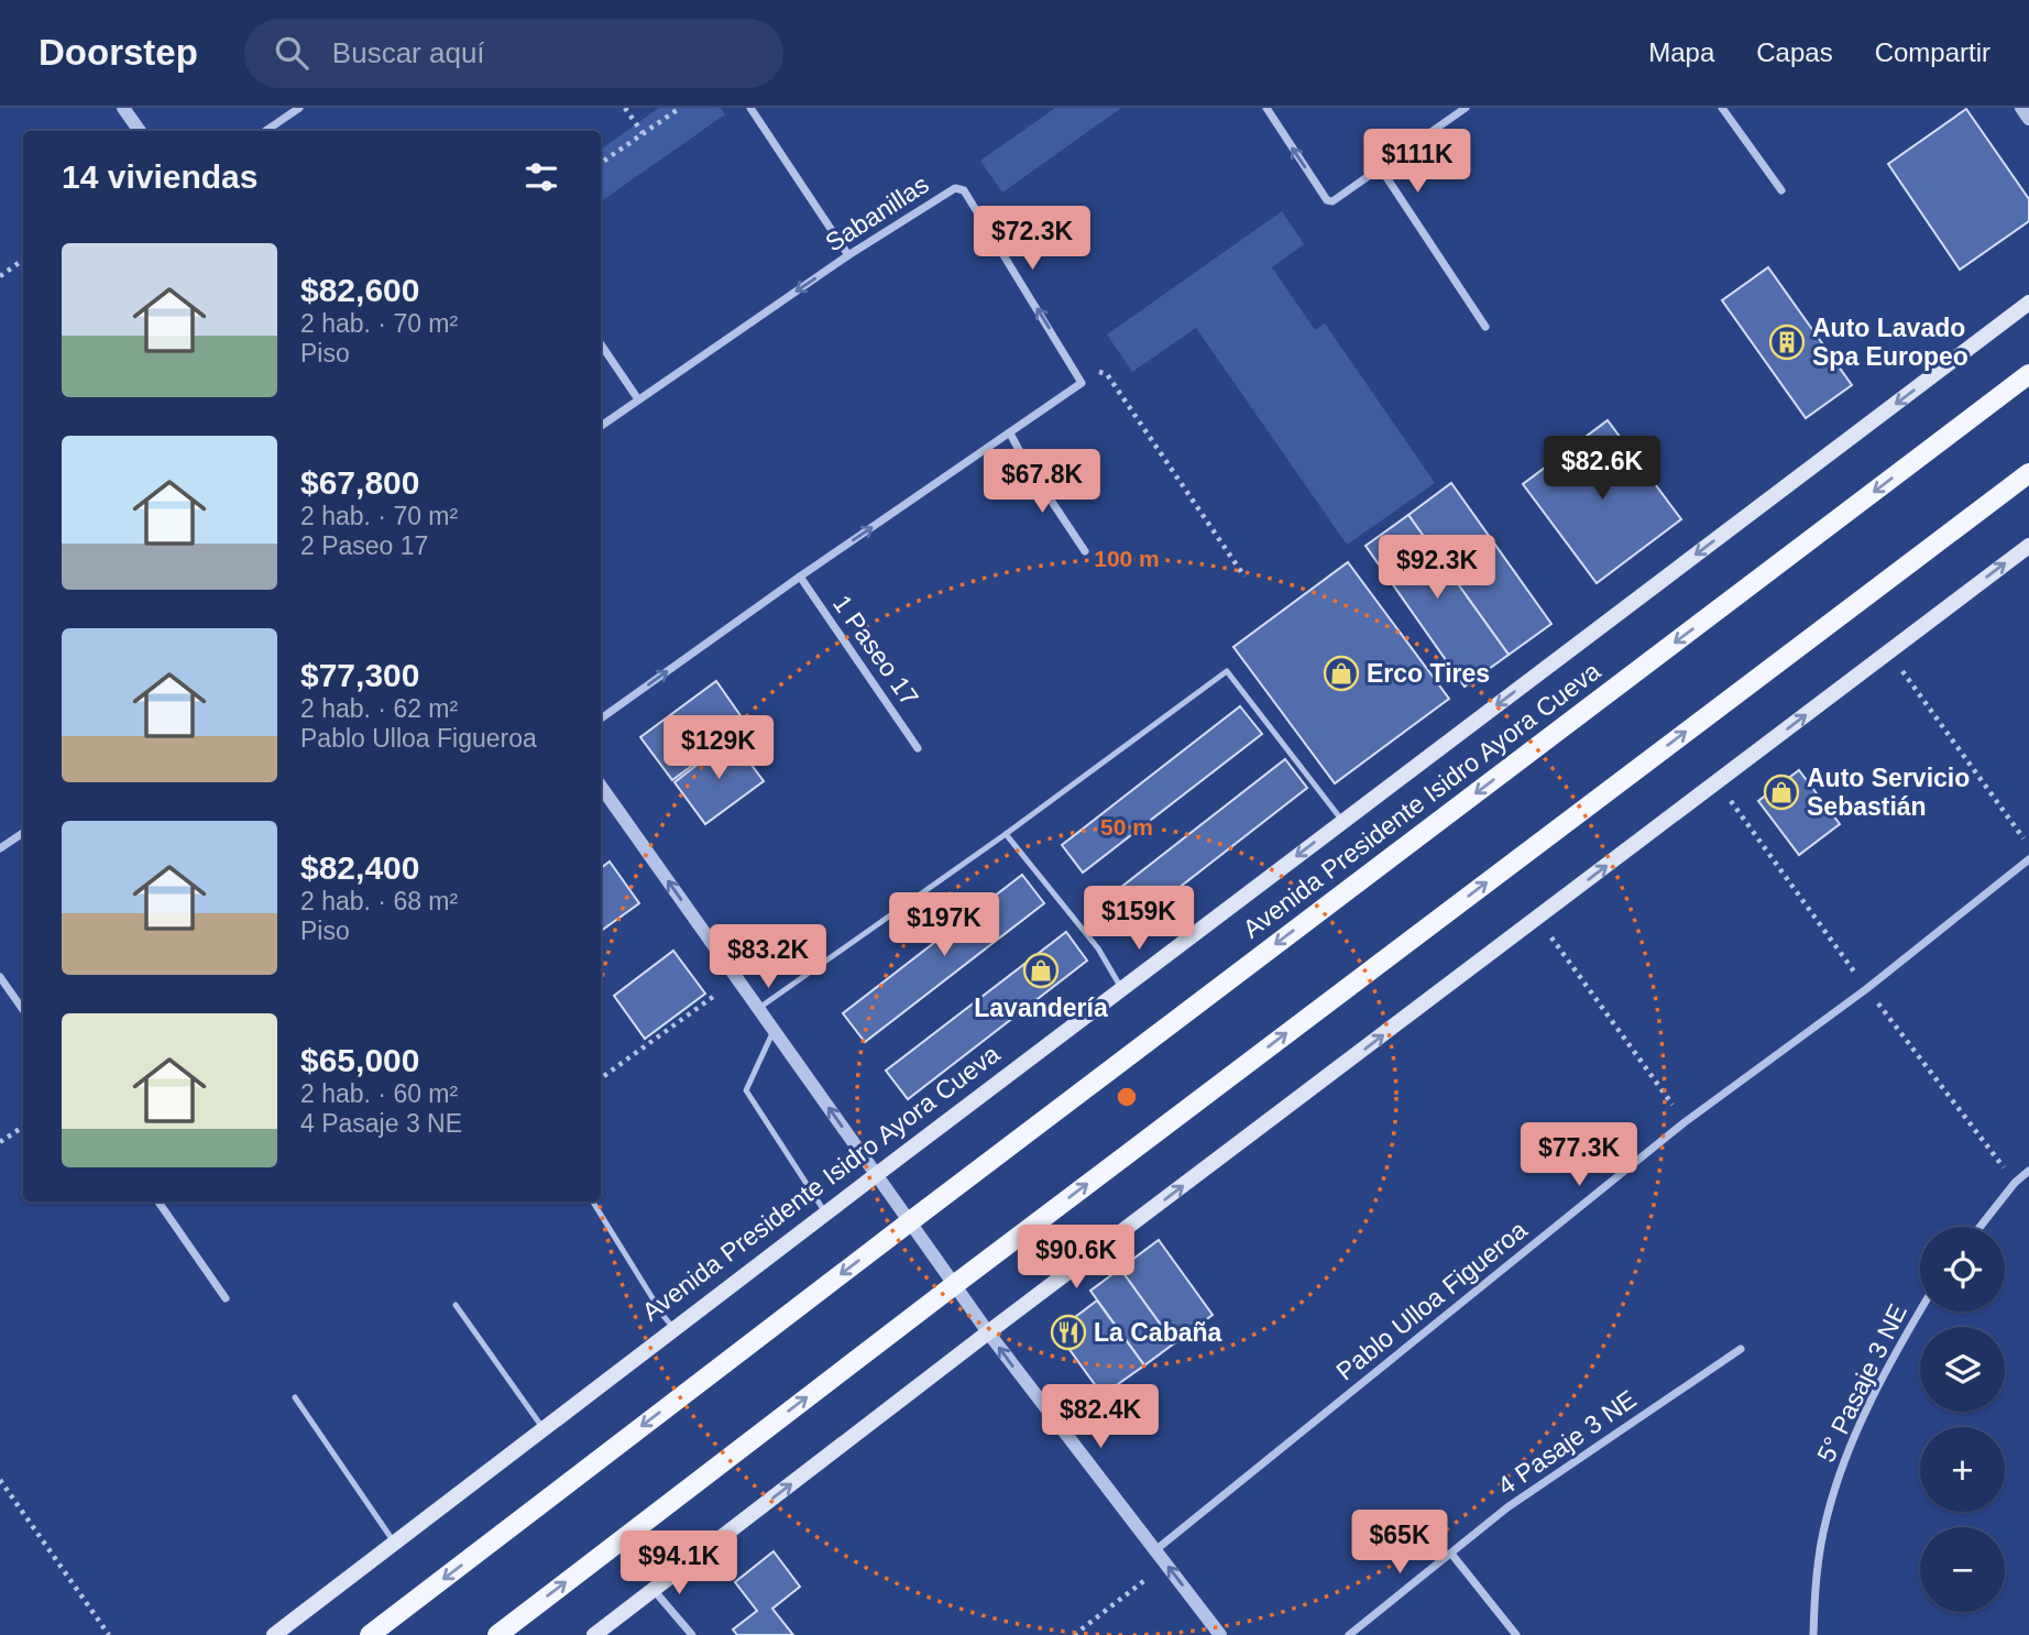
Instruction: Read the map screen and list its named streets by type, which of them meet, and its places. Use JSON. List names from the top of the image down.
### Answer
{
  "streets": {
    "main road": ["Avenida Presidente Isidro Ayora Cueva"],
    "street": [
      "Sabanillas",
      "1 Paseo 17",
      "Pablo Ulloa Figueroa",
      "5° Pasaje 3 NE",
      "4 Pasaje 3 NE"
    ]
  },
  "places": {
    "building": ["Auto Lavado Spa Europeo"],
    "shop": ["Erco Tires", "Auto Servicio Sebastián", "Lavandería"],
    "restaurant": ["La Cabaña"]
  },
  "page": {
    "header": "Doorstep",
    "search": "Buscar aquí",
    "nav": ["Mapa", "Capas", "Compartir"],
    "price": [
      "$111K",
      "$72.3K",
      "$82.6K",
      "$67.8K",
      "$92.3K",
      "$129K",
      "$159K",
      "$197K",
      "$83.2K",
      "$77.3K",
      "$90.6K",
      "$82.4K",
      "$65K",
      "$94.1K"
    ],
    "heading": "14 viviendas",
    "list": [
      {
        "name": "$82,600",
        "note": "2 hab. · 70 m² · Piso"
      },
      {
        "name": "$67,800",
        "note": "2 hab. · 70 m² · 2 Paseo 17"
      },
      {
        "name": "$77,300",
        "note": "2 hab. · 62 m² · Pablo Ulloa Figueroa"
      },
      {
        "name": "$82,400",
        "note": "2 hab. · 68 m² · Piso"
      },
      {
        "name": "$65,000",
        "note": "2 hab. · 60 m² · 4 Pasaje 3 NE"
      }
    ],
    "map_buttons": ["+", "−"]
  },
  "rings": ["100 m", "50 m"]
}
